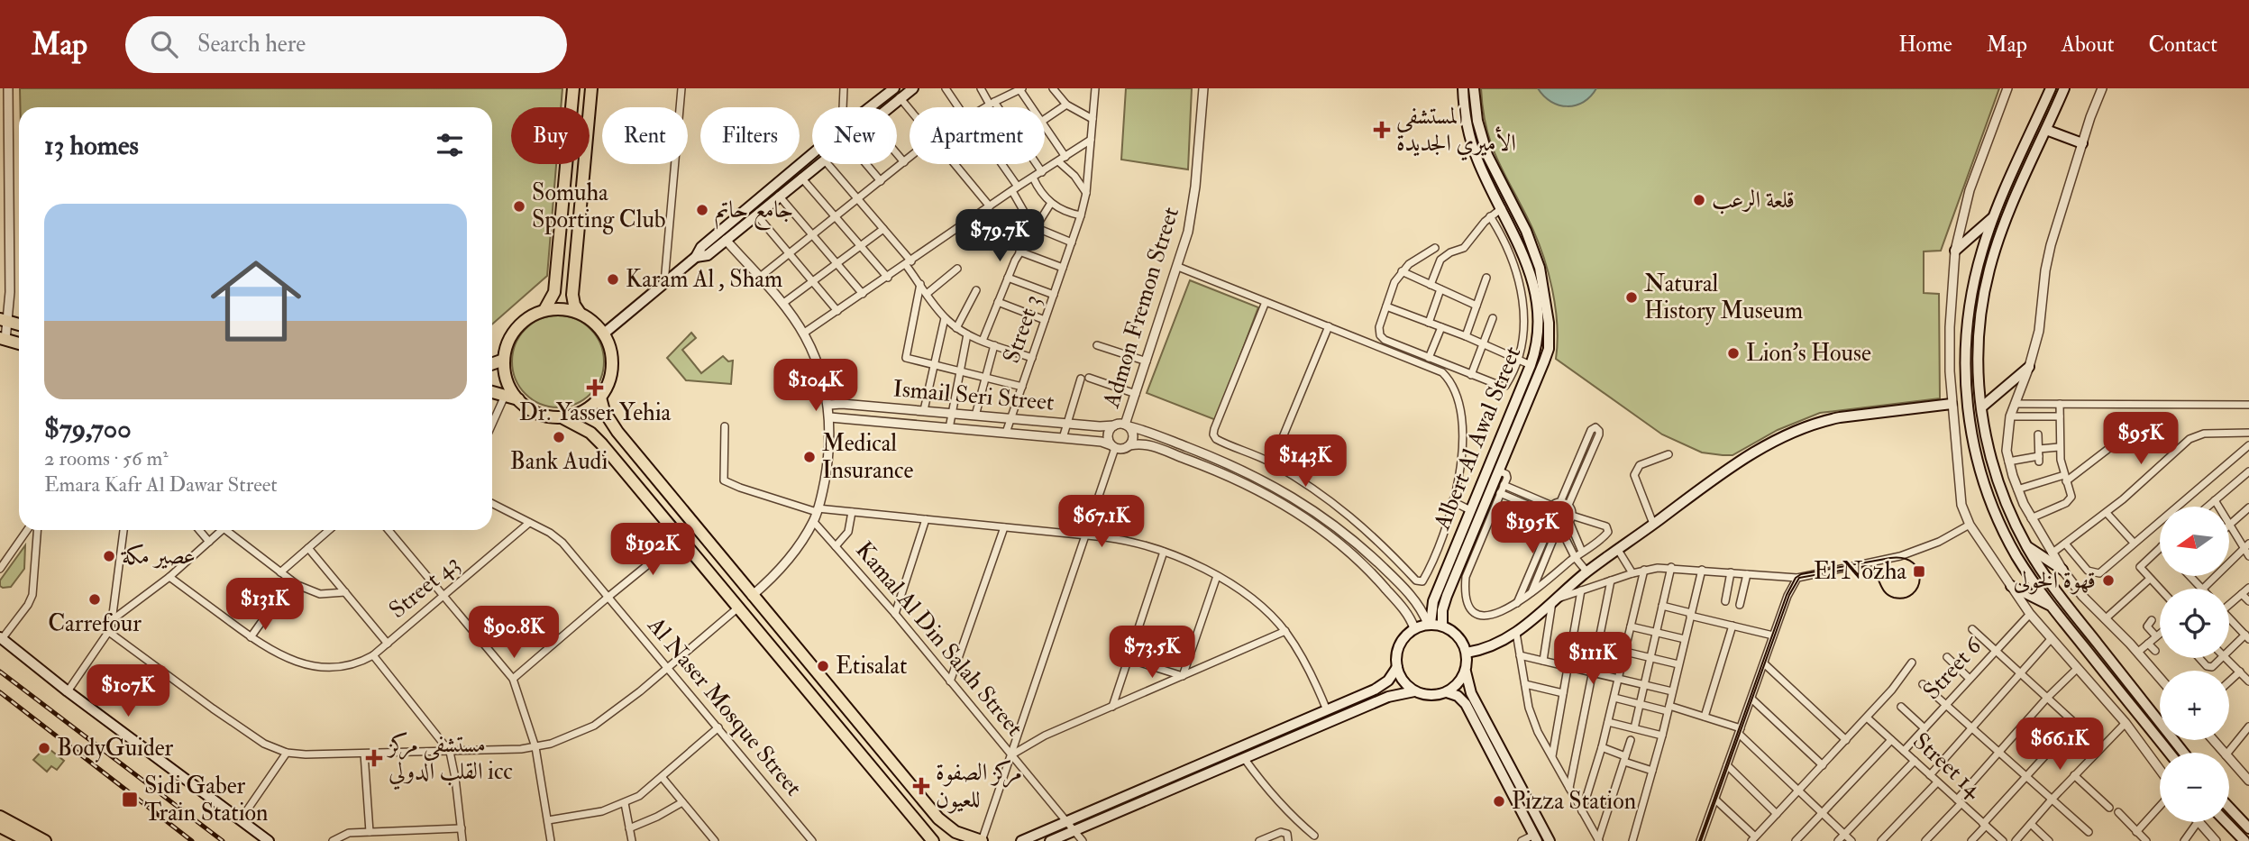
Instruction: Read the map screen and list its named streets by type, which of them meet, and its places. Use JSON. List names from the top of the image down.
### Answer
{
  "streets": {
    "main road": ["Albert Al Awal Street"],
    "street": [
      "Admon Fremon Street",
      "Street 3",
      "Ismail Seri Street",
      "Street 43",
      "Kamal Al Din Salah Street",
      "Street 6",
      "Al Naser Mosque Street",
      "Street 14"
    ]
  },
  "crossings": [
    ["Admon Fremon Street", "Ismail Seri Street"],
    ["Street 3", "Ismail Seri Street"],
    ["Street 43", "Al Naser Mosque Street"],
    ["Street 6", "Street 14"]
  ],
  "places": {
    "health": [
      "المستشفى الأميري الجديدة",
      "Dr. Yasser Yehia",
      "مستشفى مركز القلب الدولي icc",
      "مركز الصفوة للعيون"
    ],
    "other": [
      "قلعة الرعب",
      "Somuha Sporting Club",
      "جامع حاتم",
      "Karam Al , Sham",
      "Natural History Museum",
      "Lion's House",
      "Bank Audi",
      "Medical Insurance",
      "عصير مكة",
      "قهوة الخولى",
      "Carrefour",
      "Etisalat",
      "BodyGuider",
      "Pizza Station"
    ],
    "transit": ["El Nozha", "Sidi Gaber Train Station"]
  },
  "north": "left",
  "page": {
    "header": "Map",
    "search": "Search here",
    "nav": [
      "Home",
      "Map",
      "About",
      "Contact"
    ],
    "chip": [
      "Buy",
      "Rent",
      "Filters",
      "New",
      "Apartment"
    ],
    "heading": "13 homes",
    "list": [
      {
        "name": "$79,700",
        "note": "2 rooms · 56 m² · Emara Kafr Al Dawar Street"
      }
    ],
    "price": [
      "$79.7K",
      "$104K",
      "$95K",
      "$143K",
      "$67.1K",
      "$195K",
      "$192K",
      "$131K",
      "$90.8K",
      "$73.5K",
      "$111K",
      "$107K",
      "$66.1K"
    ],
    "map_buttons": ["+", "−"]
  }
}
